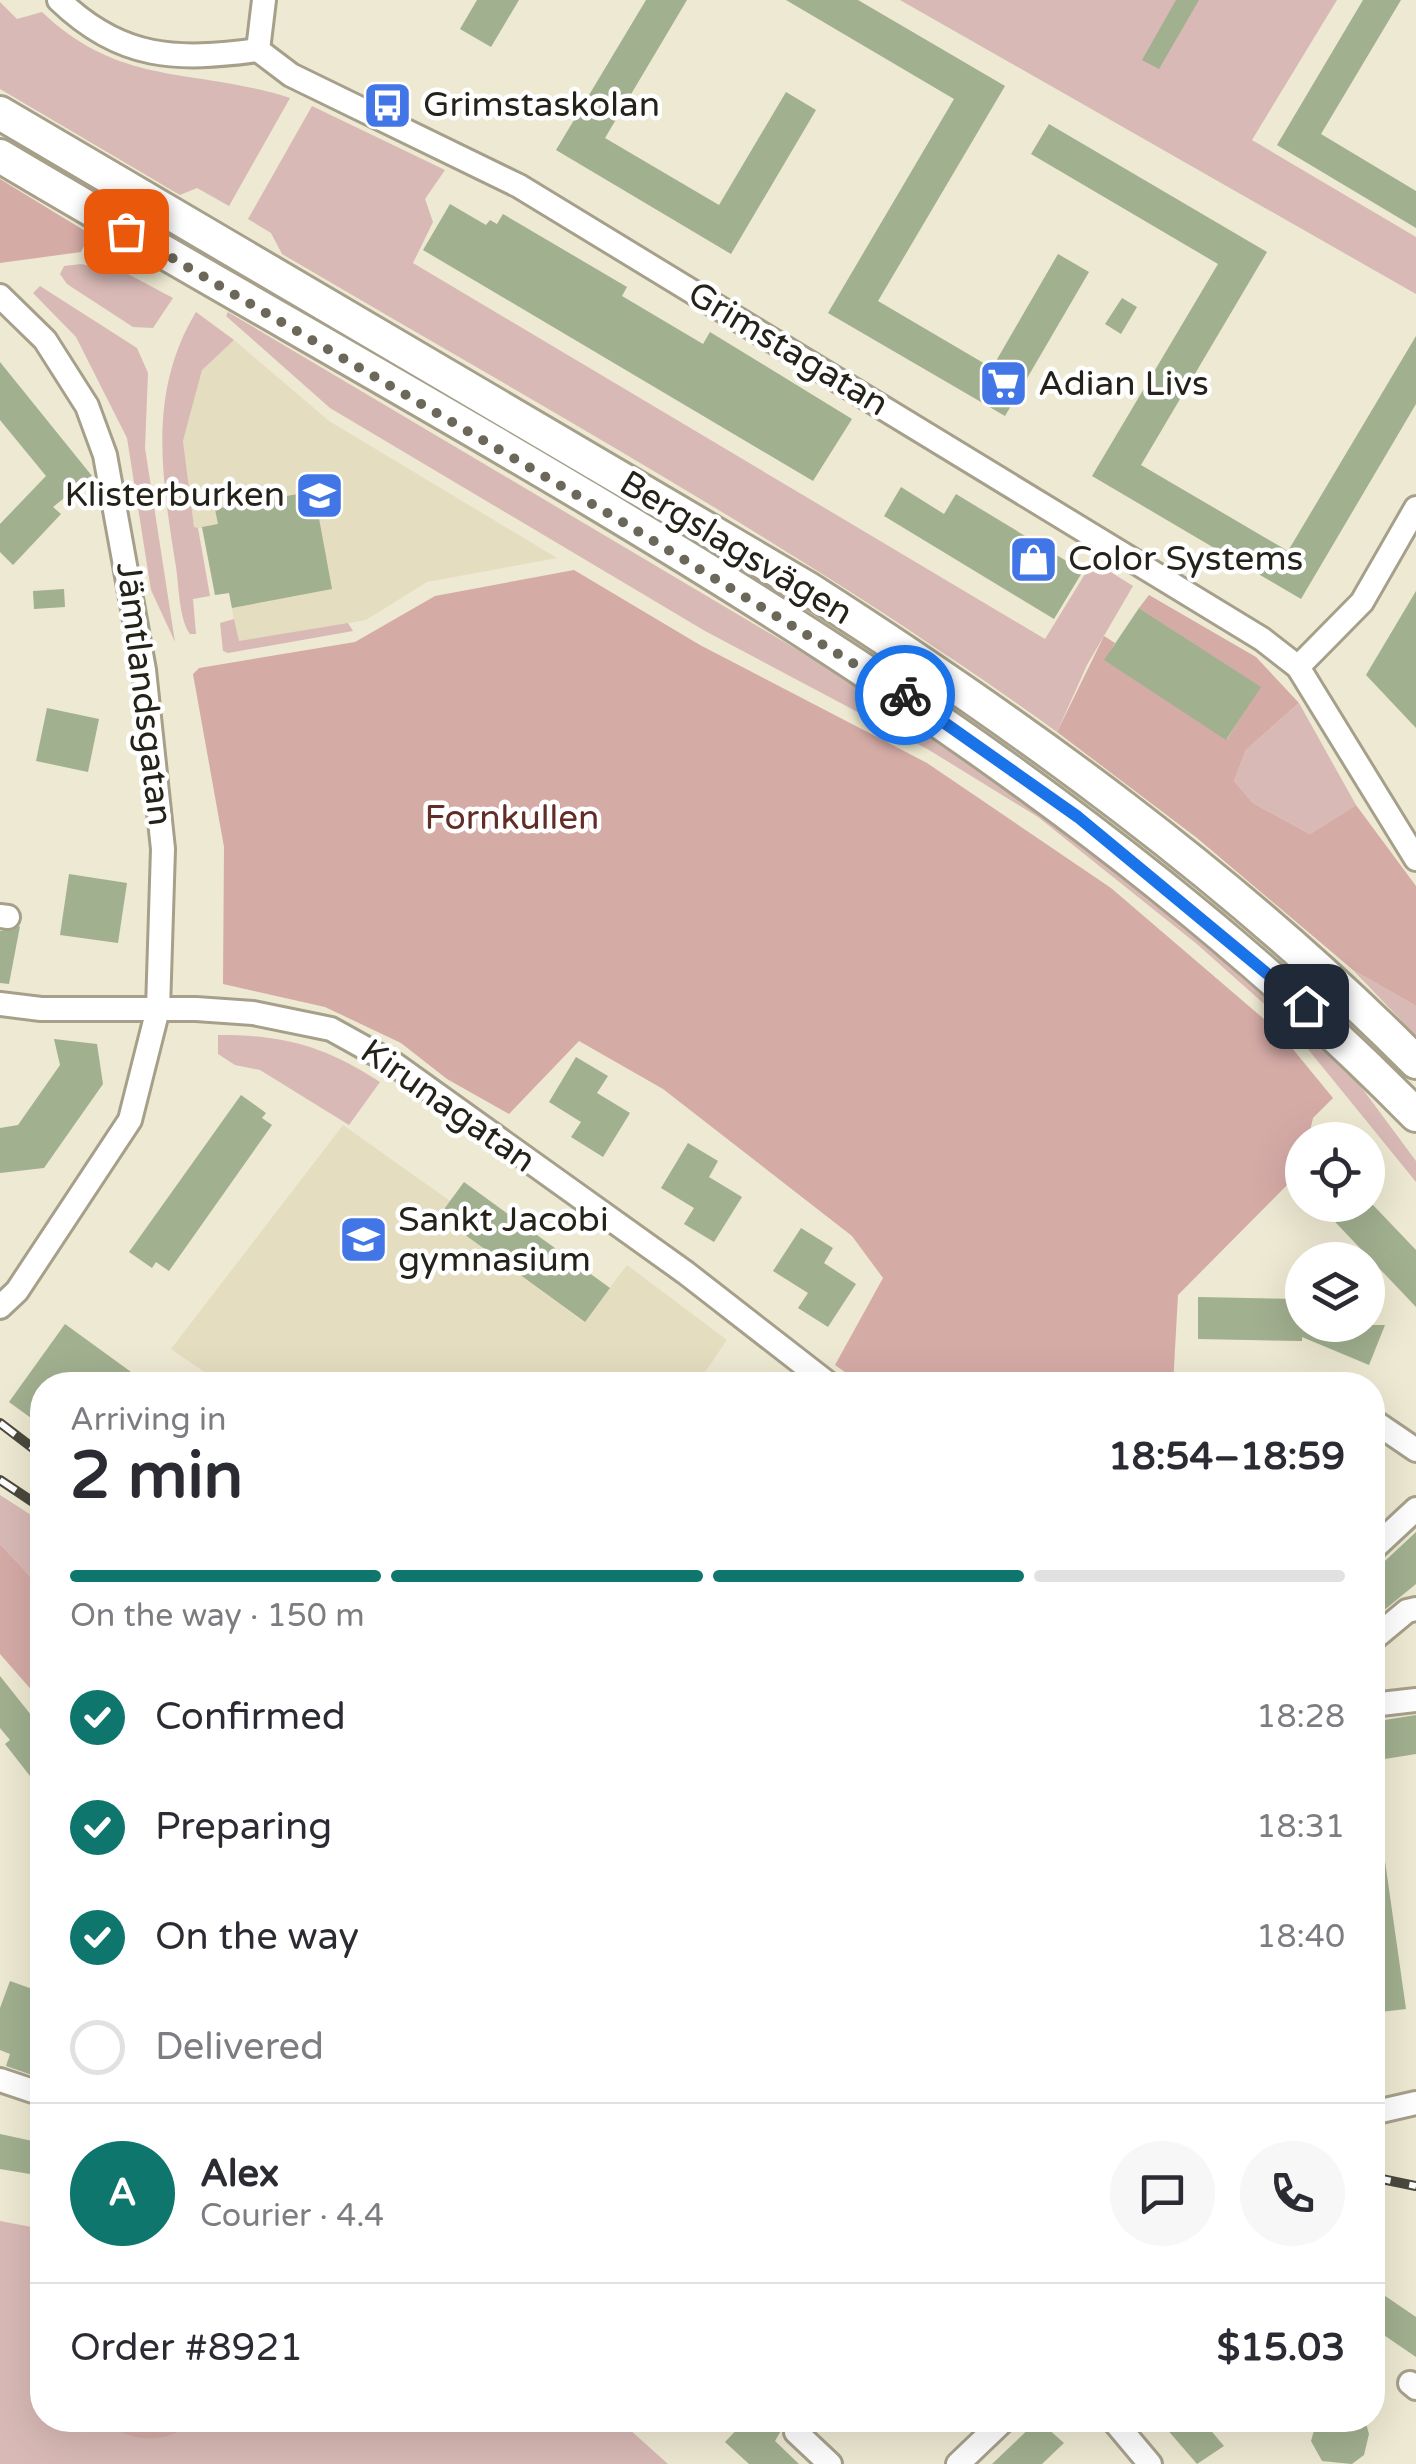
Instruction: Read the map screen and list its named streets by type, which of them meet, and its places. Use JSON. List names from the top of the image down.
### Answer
{
  "streets": {
    "main road": ["Bergslagsvägen"],
    "street": ["Grimstagatan", "Jämtlandsgatan", "Kirunagatan"]
  },
  "crossings": [
    ["Jämtlandsgatan", "Kirunagatan"]
  ],
  "parks": ["Fornkullen"],
  "places": {
    "bus stop": ["Grimstaskolan"],
    "supermarket": ["Adian Livs"],
    "school or university": ["Klisterburken", "Sankt Jacobi gymnasium"],
    "shop": ["Color Systems"]
  },
  "page": {
    "heading": ["2 min", "Arriving in", "18:54–18:59"],
    "panel": [
      "Alex",
      "Courier · 4.4",
      "Order #8921",
      "$15.03"
    ],
    "bar": "On the way · 150 m",
    "list": [
      ["Confirmed", "18:28"],
      ["Preparing", "18:31"],
      ["On the way", "18:40"],
      "Delivered"
    ],
    "round": "A"
  }
}
